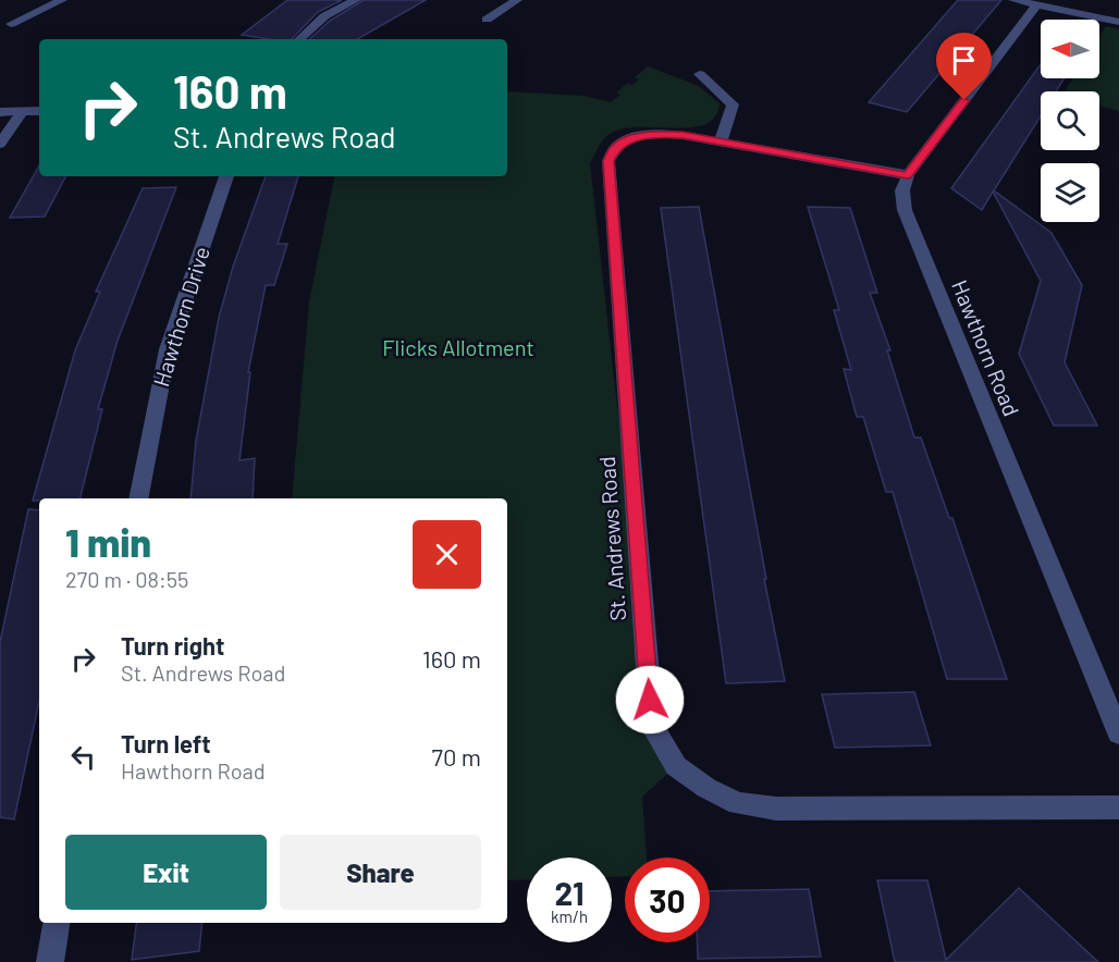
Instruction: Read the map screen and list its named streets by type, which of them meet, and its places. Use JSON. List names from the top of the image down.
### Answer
{
  "streets": {
    "street": ["Hawthorn Drive", "Hawthorn Road", "St. Andrews Road"]
  },
  "crossings": [
    ["Hawthorn Road", "St. Andrews Road"]
  ],
  "parks": ["Flicks Allotment"],
  "north": "left",
  "page": {
    "turn": ["160 m", "St. Andrews Road"],
    "heading": ["1 min", "270 m · 08:55"],
    "list": [
      {
        "name": "Turn right",
        "note": "St. Andrews Road",
        "value": "160 m"
      },
      {
        "name": "Turn left",
        "note": "Hawthorn Road",
        "value": "70 m"
      }
    ],
    "buttons": ["Exit", "Share"],
    "speed": "21 km/h",
    "limit": "30"
  }
}
